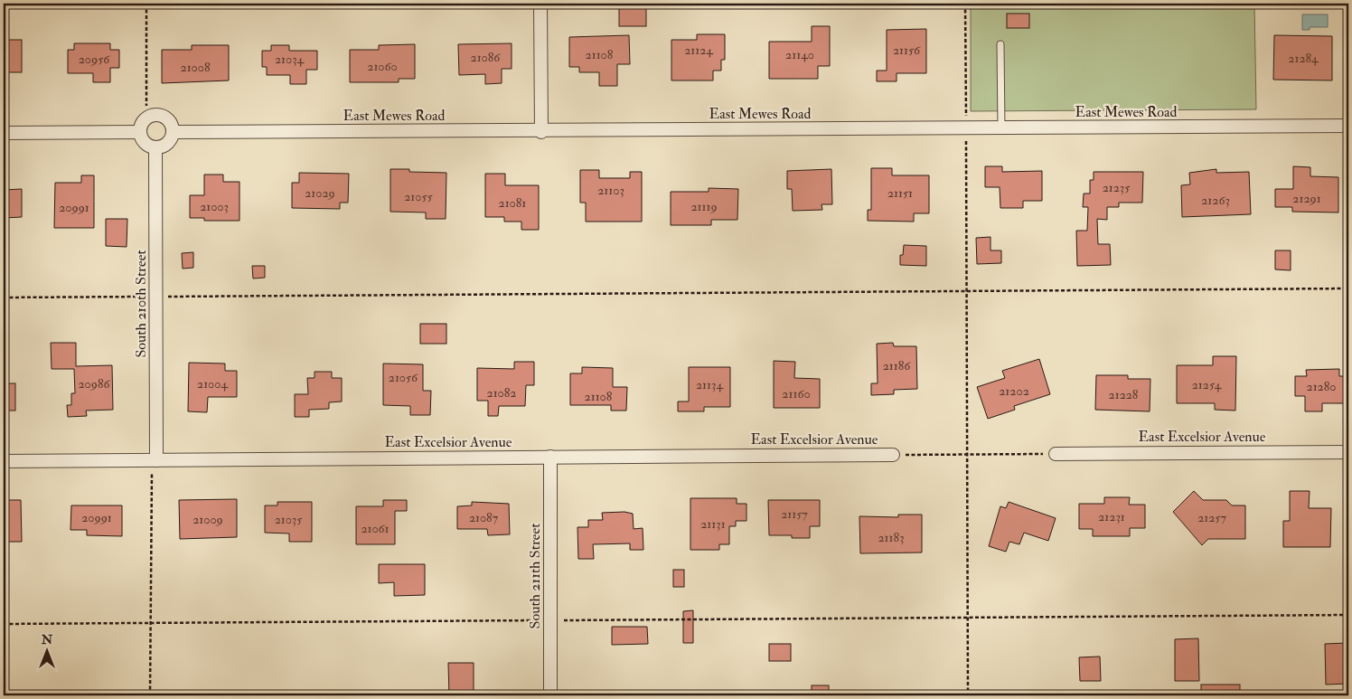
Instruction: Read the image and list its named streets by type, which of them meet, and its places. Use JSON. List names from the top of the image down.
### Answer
{
  "streets": {
    "street": [
      "East Mewes Road",
      "South 210th Street",
      "East Excelsior Avenue",
      "South 211th Street"
    ]
  },
  "crossings": [
    ["East Mewes Road", "South 210th Street"],
    ["South 210th Street", "East Excelsior Avenue"],
    ["East Excelsior Avenue", "South 211th Street"]
  ],
  "house_numbers": [
    "21124",
    "21156",
    "21108",
    "21140",
    "21086",
    "21284",
    "20956",
    "21034",
    "21060",
    "21008",
    "21235",
    "21103",
    "21029",
    "21151",
    "21055",
    "21291",
    "21263",
    "21081",
    "21003",
    "21119",
    "20991",
    "21186",
    "21056",
    "20986",
    "21004",
    "21134",
    "21254",
    "21280",
    "21202",
    "21082",
    "21160",
    "21228",
    "21108",
    "21157",
    "21231",
    "20991",
    "21087",
    "21257",
    "21009",
    "21035",
    "21131",
    "21061",
    "21183"
  ],
  "north": "top"
}
